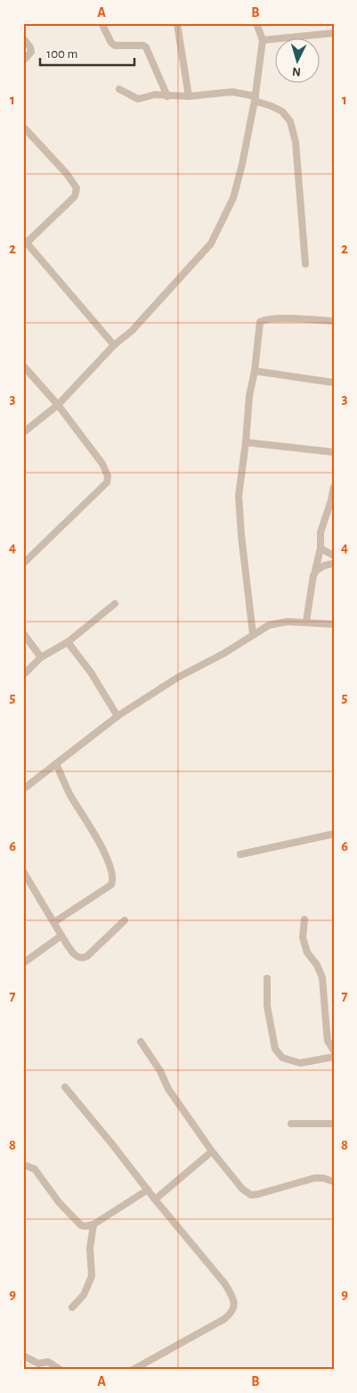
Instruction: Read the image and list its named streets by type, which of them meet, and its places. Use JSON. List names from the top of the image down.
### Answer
{
  "scale_bar": "100 m",
  "north": "bottom",
  "grid": {
    "columns": ["A", "B"],
    "rows": [
      "1",
      "2",
      "3",
      "4",
      "5",
      "6",
      "7",
      "8",
      "9"
    ]
  }
}
